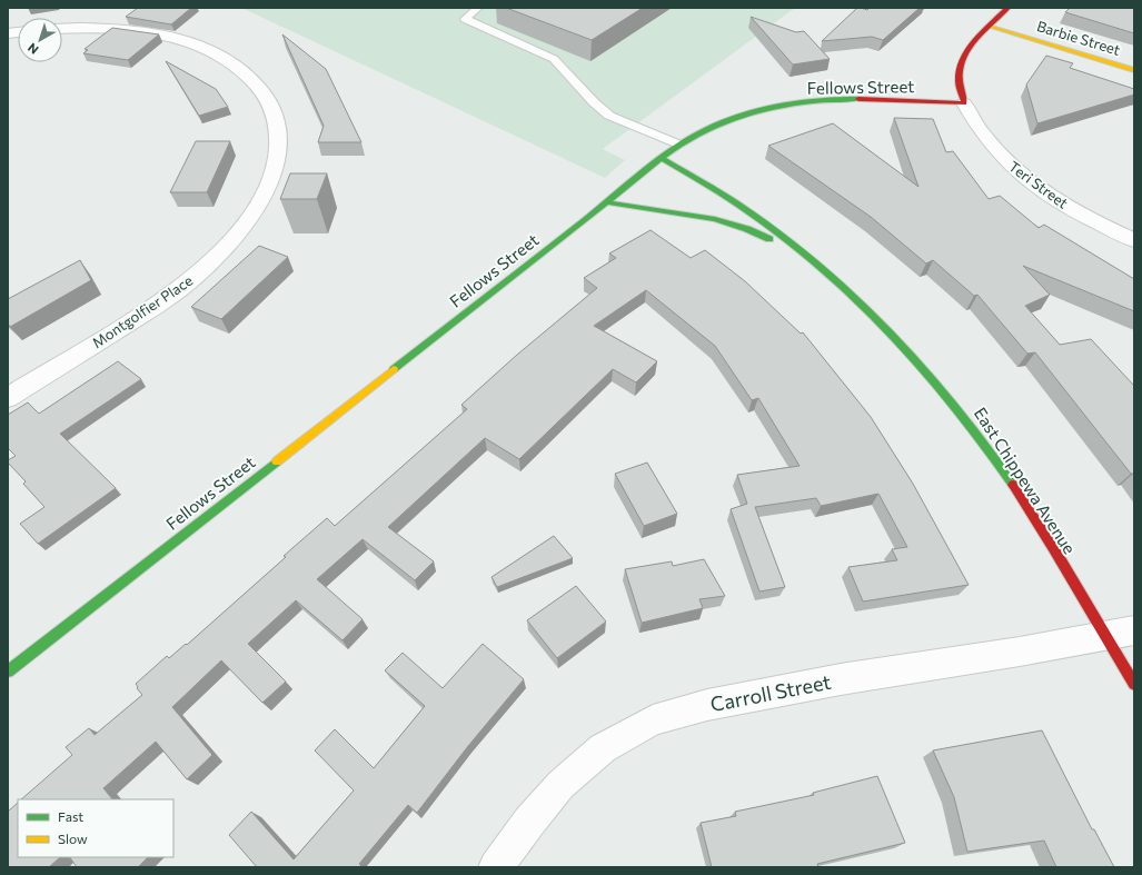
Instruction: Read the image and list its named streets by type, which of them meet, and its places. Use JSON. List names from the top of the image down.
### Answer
{
  "streets": {
    "street": [
      "Barbie Street",
      "Fellows Street",
      "Teri Street",
      "Montgolfier Place",
      "East Chippewa Avenue",
      "Carroll Street"
    ]
  },
  "crossings": [
    ["Fellows Street", "Teri Street"],
    ["Fellows Street", "East Chippewa Avenue"],
    ["East Chippewa Avenue", "Carroll Street"]
  ],
  "legend": ["Fast", "Slow"],
  "north": "bottom left"
}
